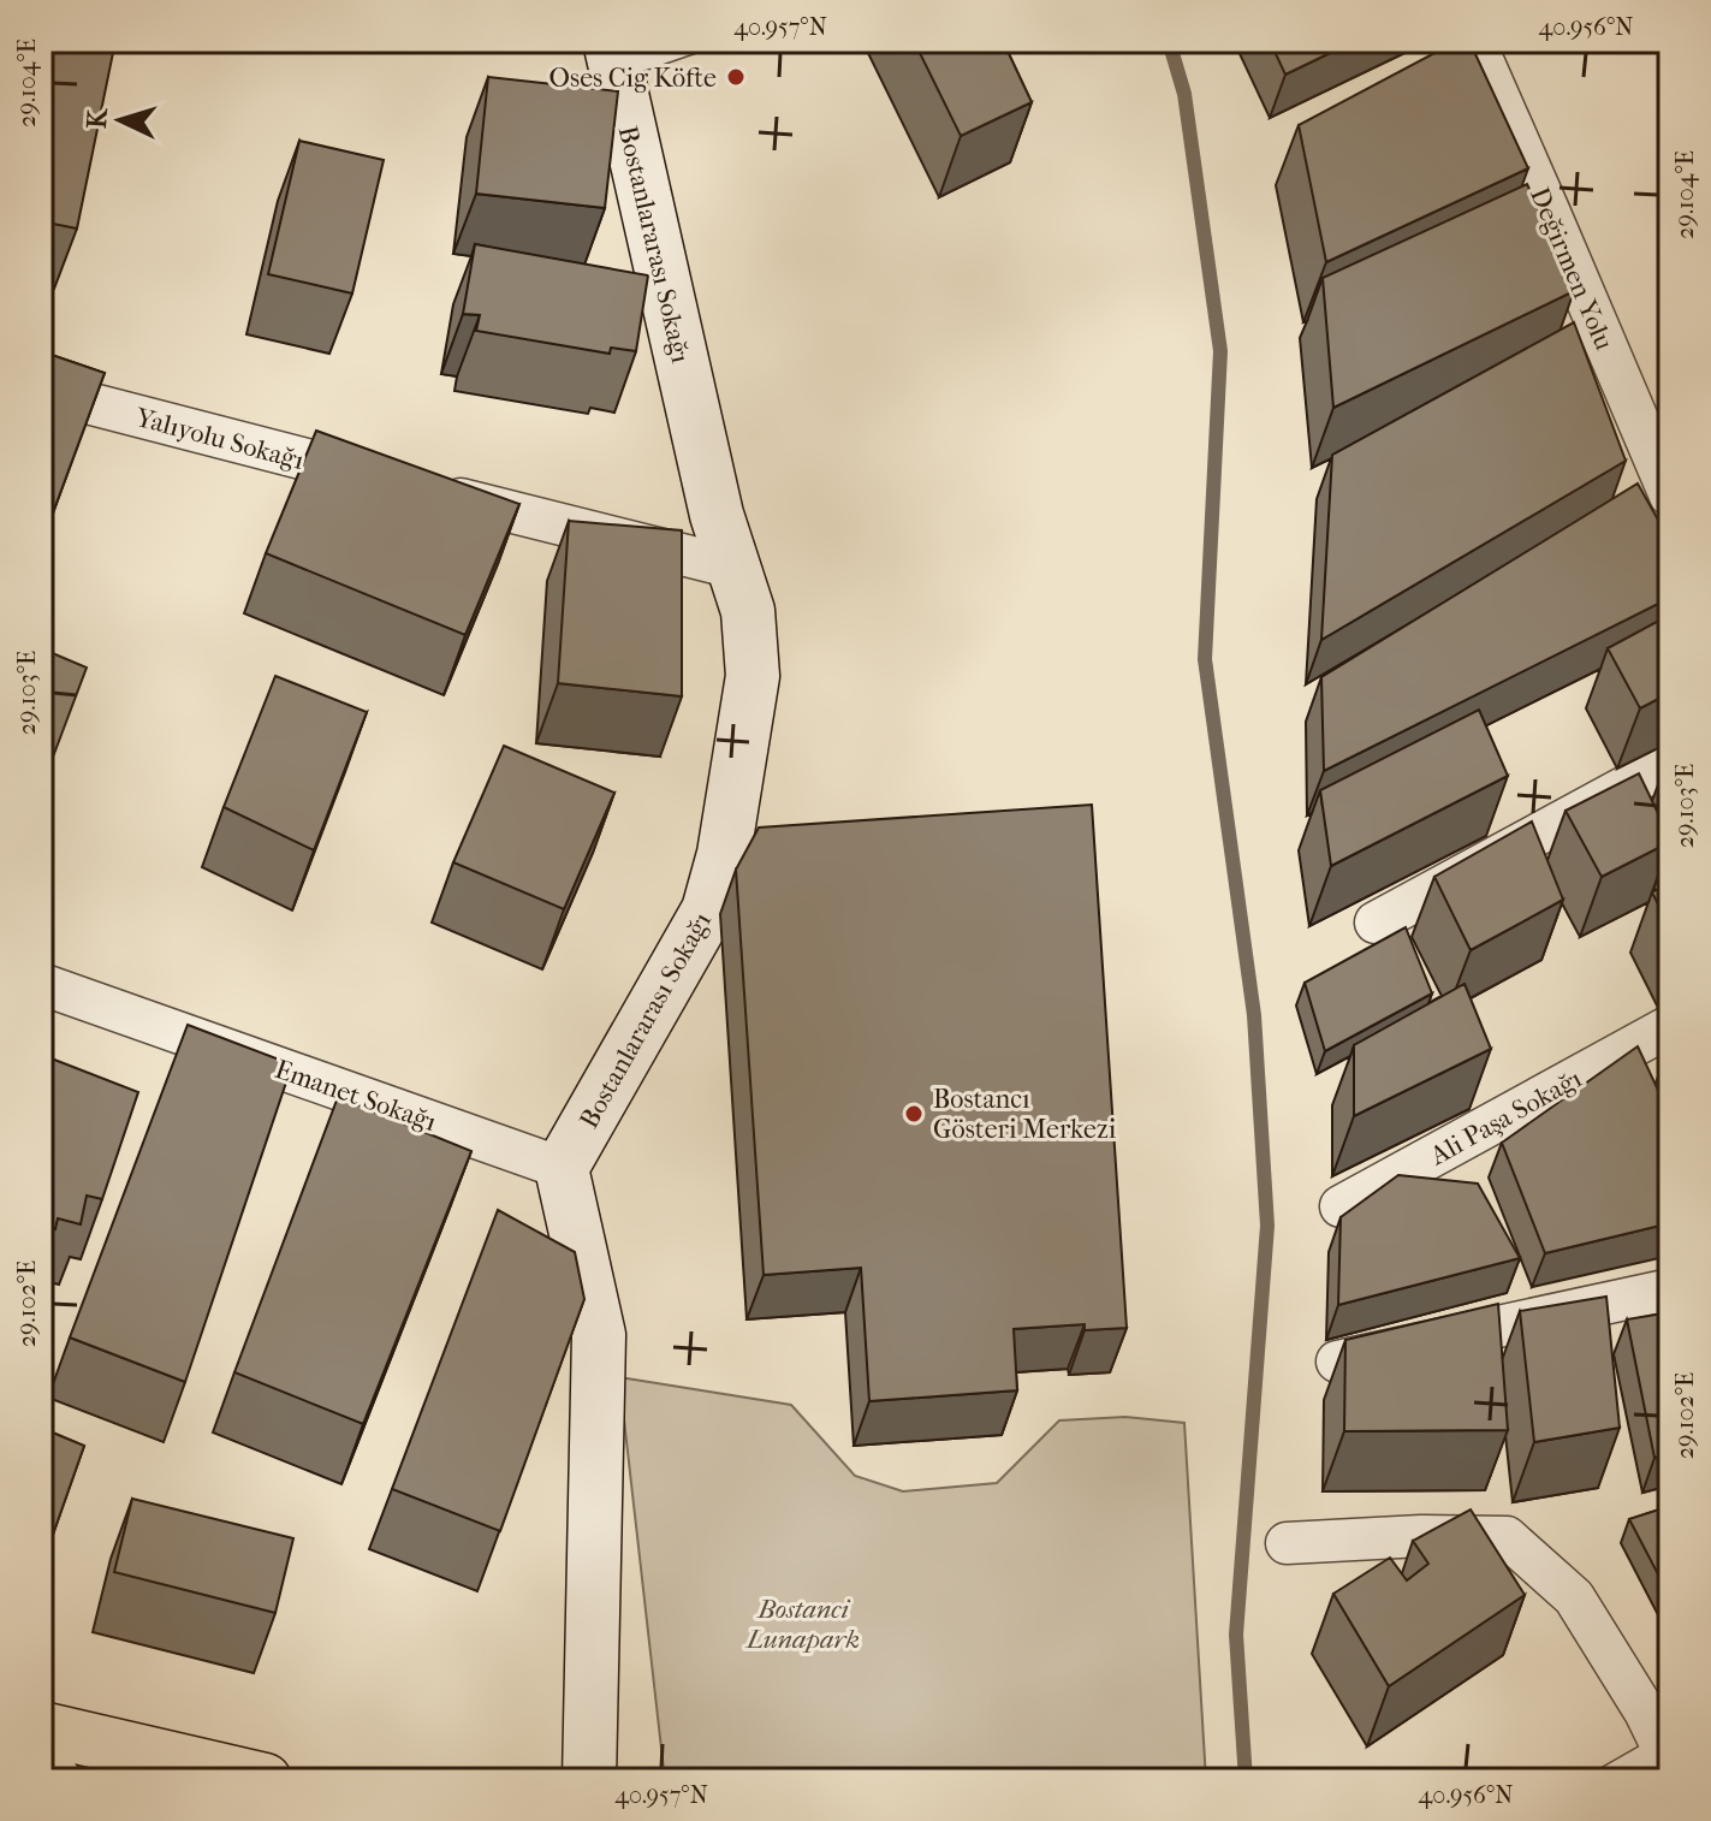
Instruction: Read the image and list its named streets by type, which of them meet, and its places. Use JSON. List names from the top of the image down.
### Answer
{
  "streets": {
    "main road": ["Bostanlararası Sokağı"],
    "street": [
      "Değirmen Yolu",
      "Yalıyolu Sokağı",
      "Emanet Sokağı",
      "Ali Paşa Sokağı"
    ]
  },
  "crossings": [
    ["Bostanlararası Sokağı", "Yalıyolu Sokağı"],
    ["Bostanlararası Sokağı", "Emanet Sokağı"]
  ],
  "parks": ["Bostanci Lunapark"],
  "places": ["Oses Cig Köfte", "Bostancı Gösteri Merkezi"],
  "north": "left",
  "coordinates": [
    "40.957°N",
    "40.956°N",
    "29.104°E",
    "29.103°E",
    "29.102°E"
  ]
}
